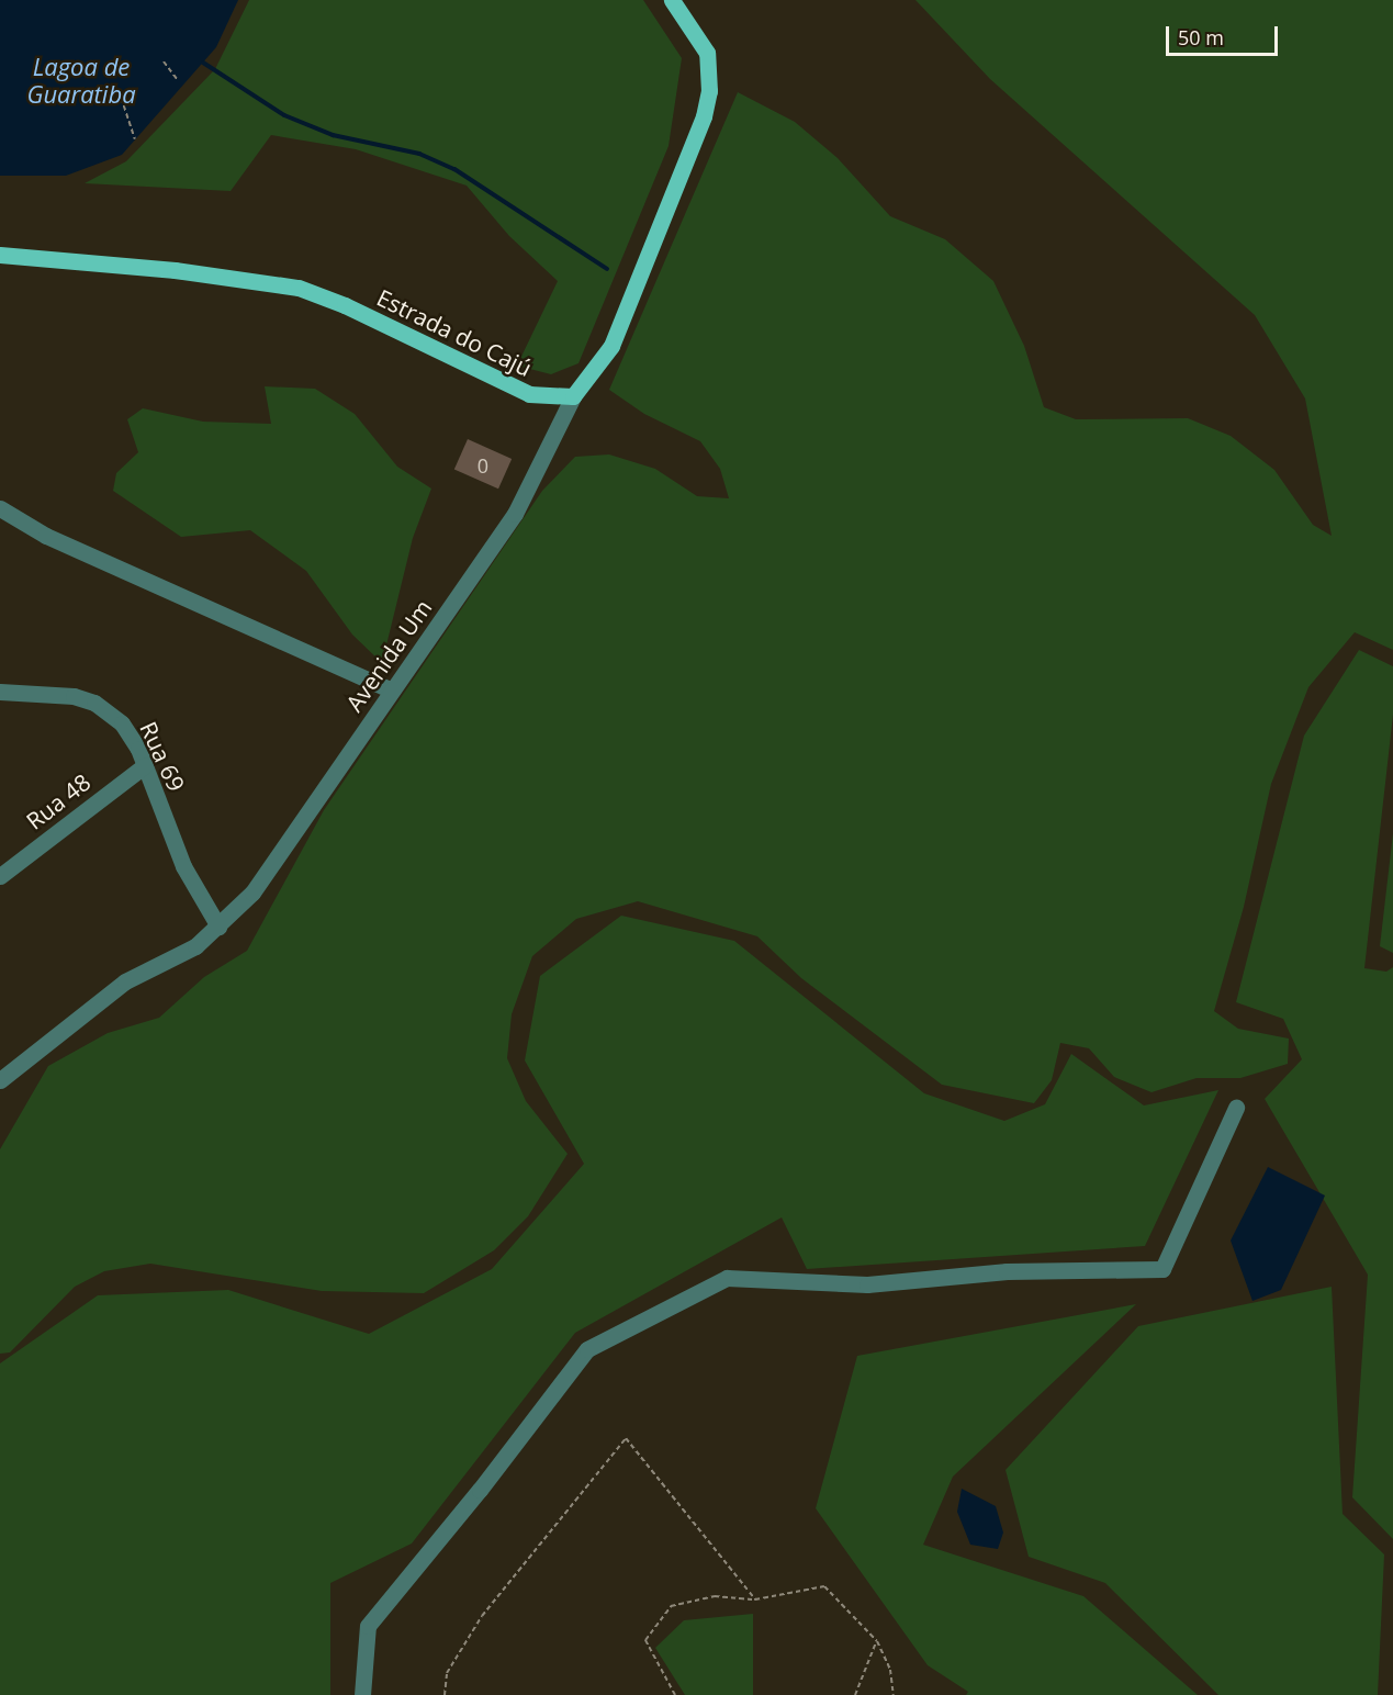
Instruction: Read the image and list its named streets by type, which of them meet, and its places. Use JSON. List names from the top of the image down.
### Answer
{
  "streets": {
    "main road": ["Estrada do Cajú"],
    "street": ["Avenida Um", "Rua 69", "Rua 48"]
  },
  "crossings": [
    ["Estrada do Cajú", "Avenida Um"],
    ["Avenida Um", "Rua 69"],
    ["Rua 69", "Rua 48"]
  ],
  "water": ["Lagoa de Guaratiba"],
  "house_numbers": ["0"],
  "scale_bar": "50 m"
}
